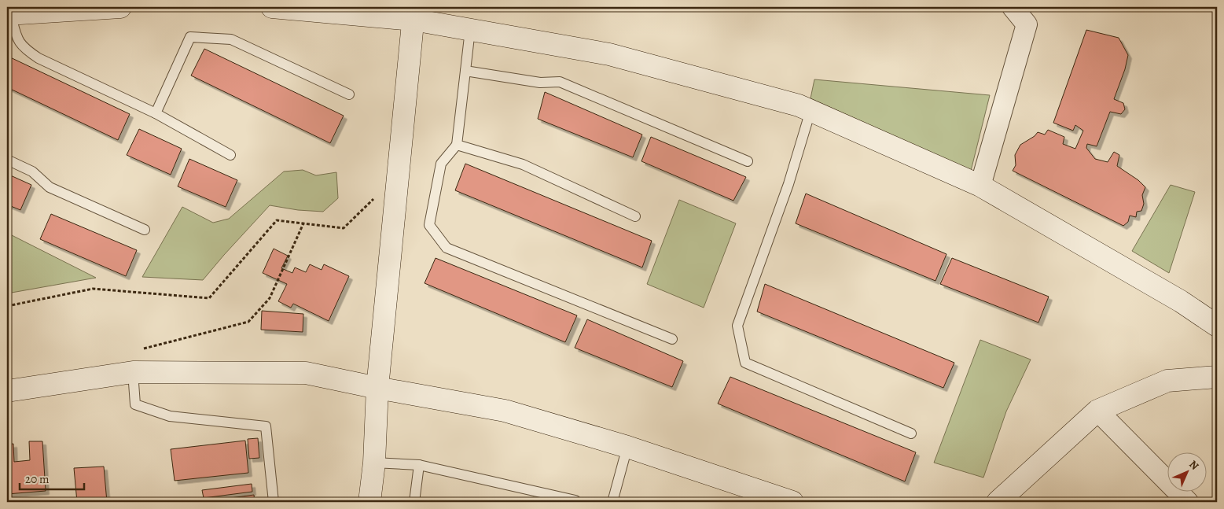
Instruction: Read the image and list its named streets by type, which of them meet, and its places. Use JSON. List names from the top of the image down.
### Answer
{
  "scale_bar": "20 m",
  "north": "top right"
}
